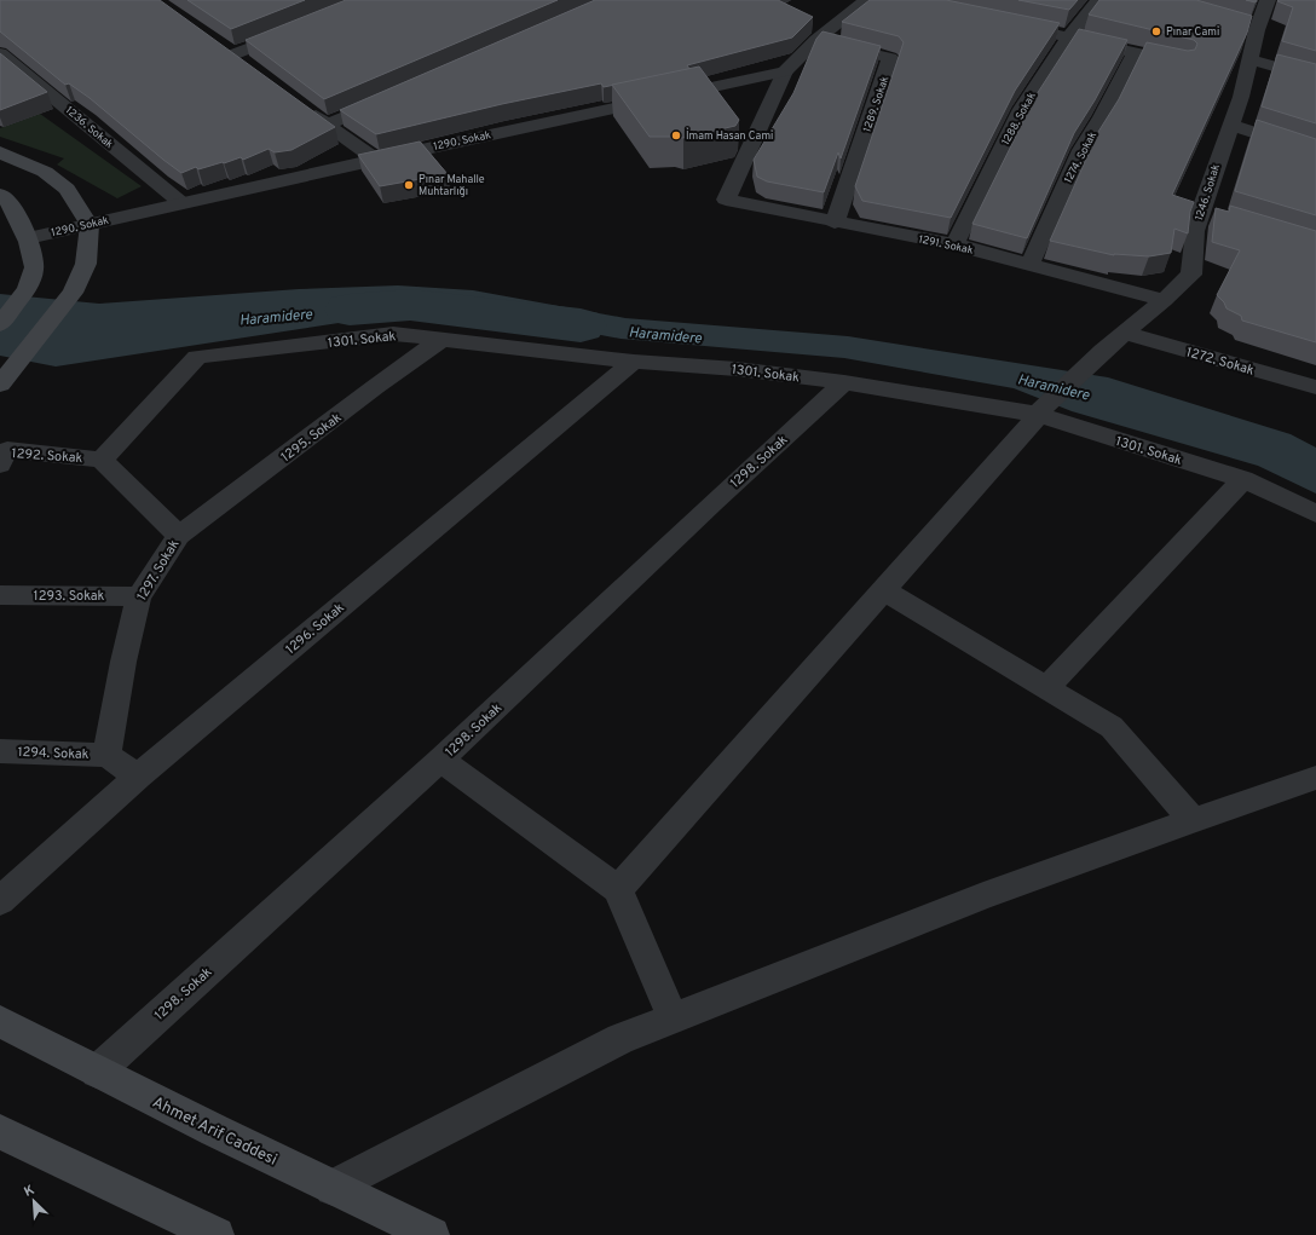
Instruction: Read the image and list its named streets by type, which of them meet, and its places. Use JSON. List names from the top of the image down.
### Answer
{
  "streets": {
    "main road": ["Ahmet Arif Caddesi"],
    "street": [
      "1289. Sokak",
      "1288. Sokak",
      "1236. Sokak",
      "1290. Sokak",
      "1274. Sokak",
      "1246. Sokak",
      "1291. Sokak",
      "1301. Sokak",
      "1272. Sokak",
      "1295. Sokak",
      "1292. Sokak",
      "1298. Sokak",
      "1297. Sokak",
      "1293. Sokak",
      "1296. Sokak",
      "1294. Sokak"
    ]
  },
  "crossings": [
    ["1289. Sokak", "1291. Sokak"],
    ["1288. Sokak", "1291. Sokak"],
    ["1236. Sokak", "1290. Sokak"],
    ["1290. Sokak", "1291. Sokak"],
    ["1274. Sokak", "1291. Sokak"],
    ["1246. Sokak", "1291. Sokak"],
    ["1246. Sokak", "1301. Sokak"],
    ["1246. Sokak", "1272. Sokak"],
    ["1301. Sokak", "1295. Sokak"],
    ["1301. Sokak", "1292. Sokak"],
    ["1301. Sokak", "1298. Sokak"],
    ["1301. Sokak", "1297. Sokak"],
    ["1301. Sokak", "1296. Sokak"],
    ["1295. Sokak", "1297. Sokak"],
    ["1292. Sokak", "1297. Sokak"],
    ["1298. Sokak", "Ahmet Arif Caddesi"],
    ["1297. Sokak", "1293. Sokak"],
    ["1297. Sokak", "1294. Sokak"]
  ],
  "water": ["Haramidere"],
  "places": ["Pınar Cami", "İmam Hasan Cami", "Pınar Mahalle Muhtarlığı"],
  "north": "top left"
}
